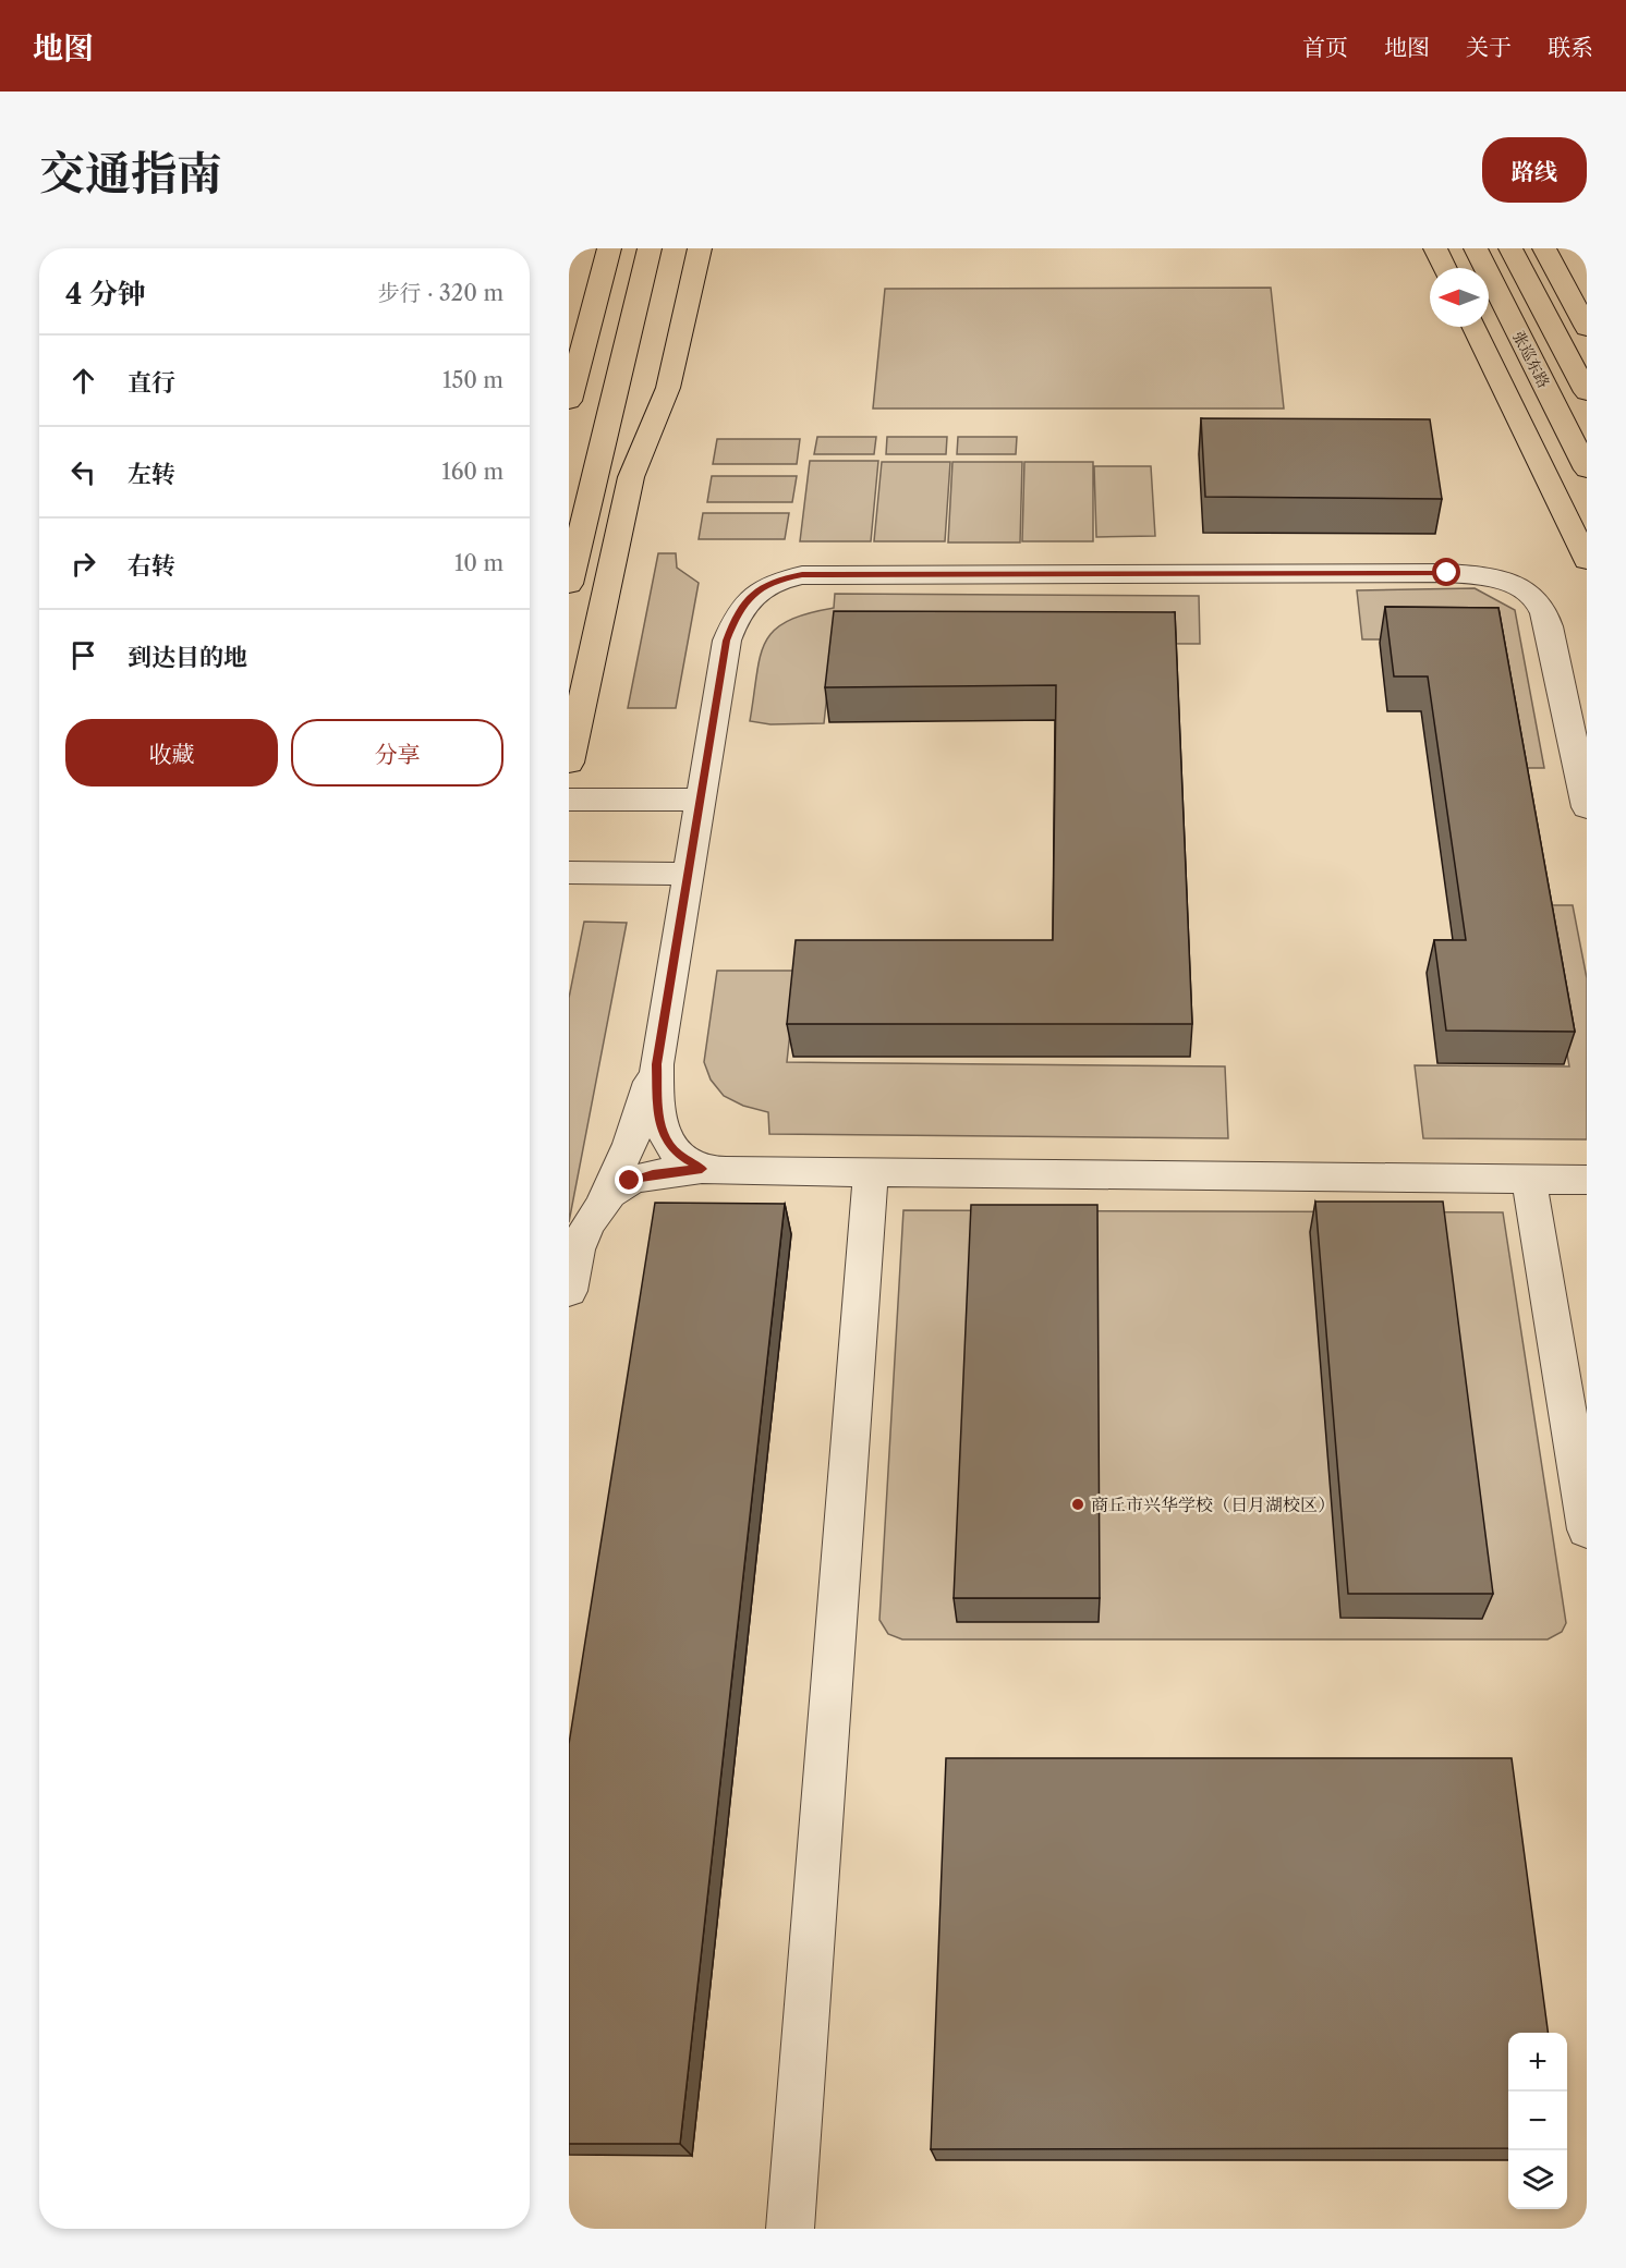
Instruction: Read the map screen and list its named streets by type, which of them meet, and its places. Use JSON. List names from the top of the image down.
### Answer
{
  "streets": {
    "main road": ["张巡东路"]
  },
  "places": ["商丘市兴华学校（日月湖校区）"],
  "north": "left",
  "page": {
    "header": "地图",
    "nav": [
      "首页",
      "地图",
      "关于",
      "联系"
    ],
    "title": "交通指南",
    "buttons": [
      "路线",
      ["收藏", "分享"]
    ],
    "heading": ["4 分钟", "步行 · 320 m"],
    "list": [
      ["直行", "150 m"],
      ["左转", "160 m"],
      ["右转", "10 m"],
      "到达目的地"
    ],
    "map_buttons": ["+", "−"]
  }
}
